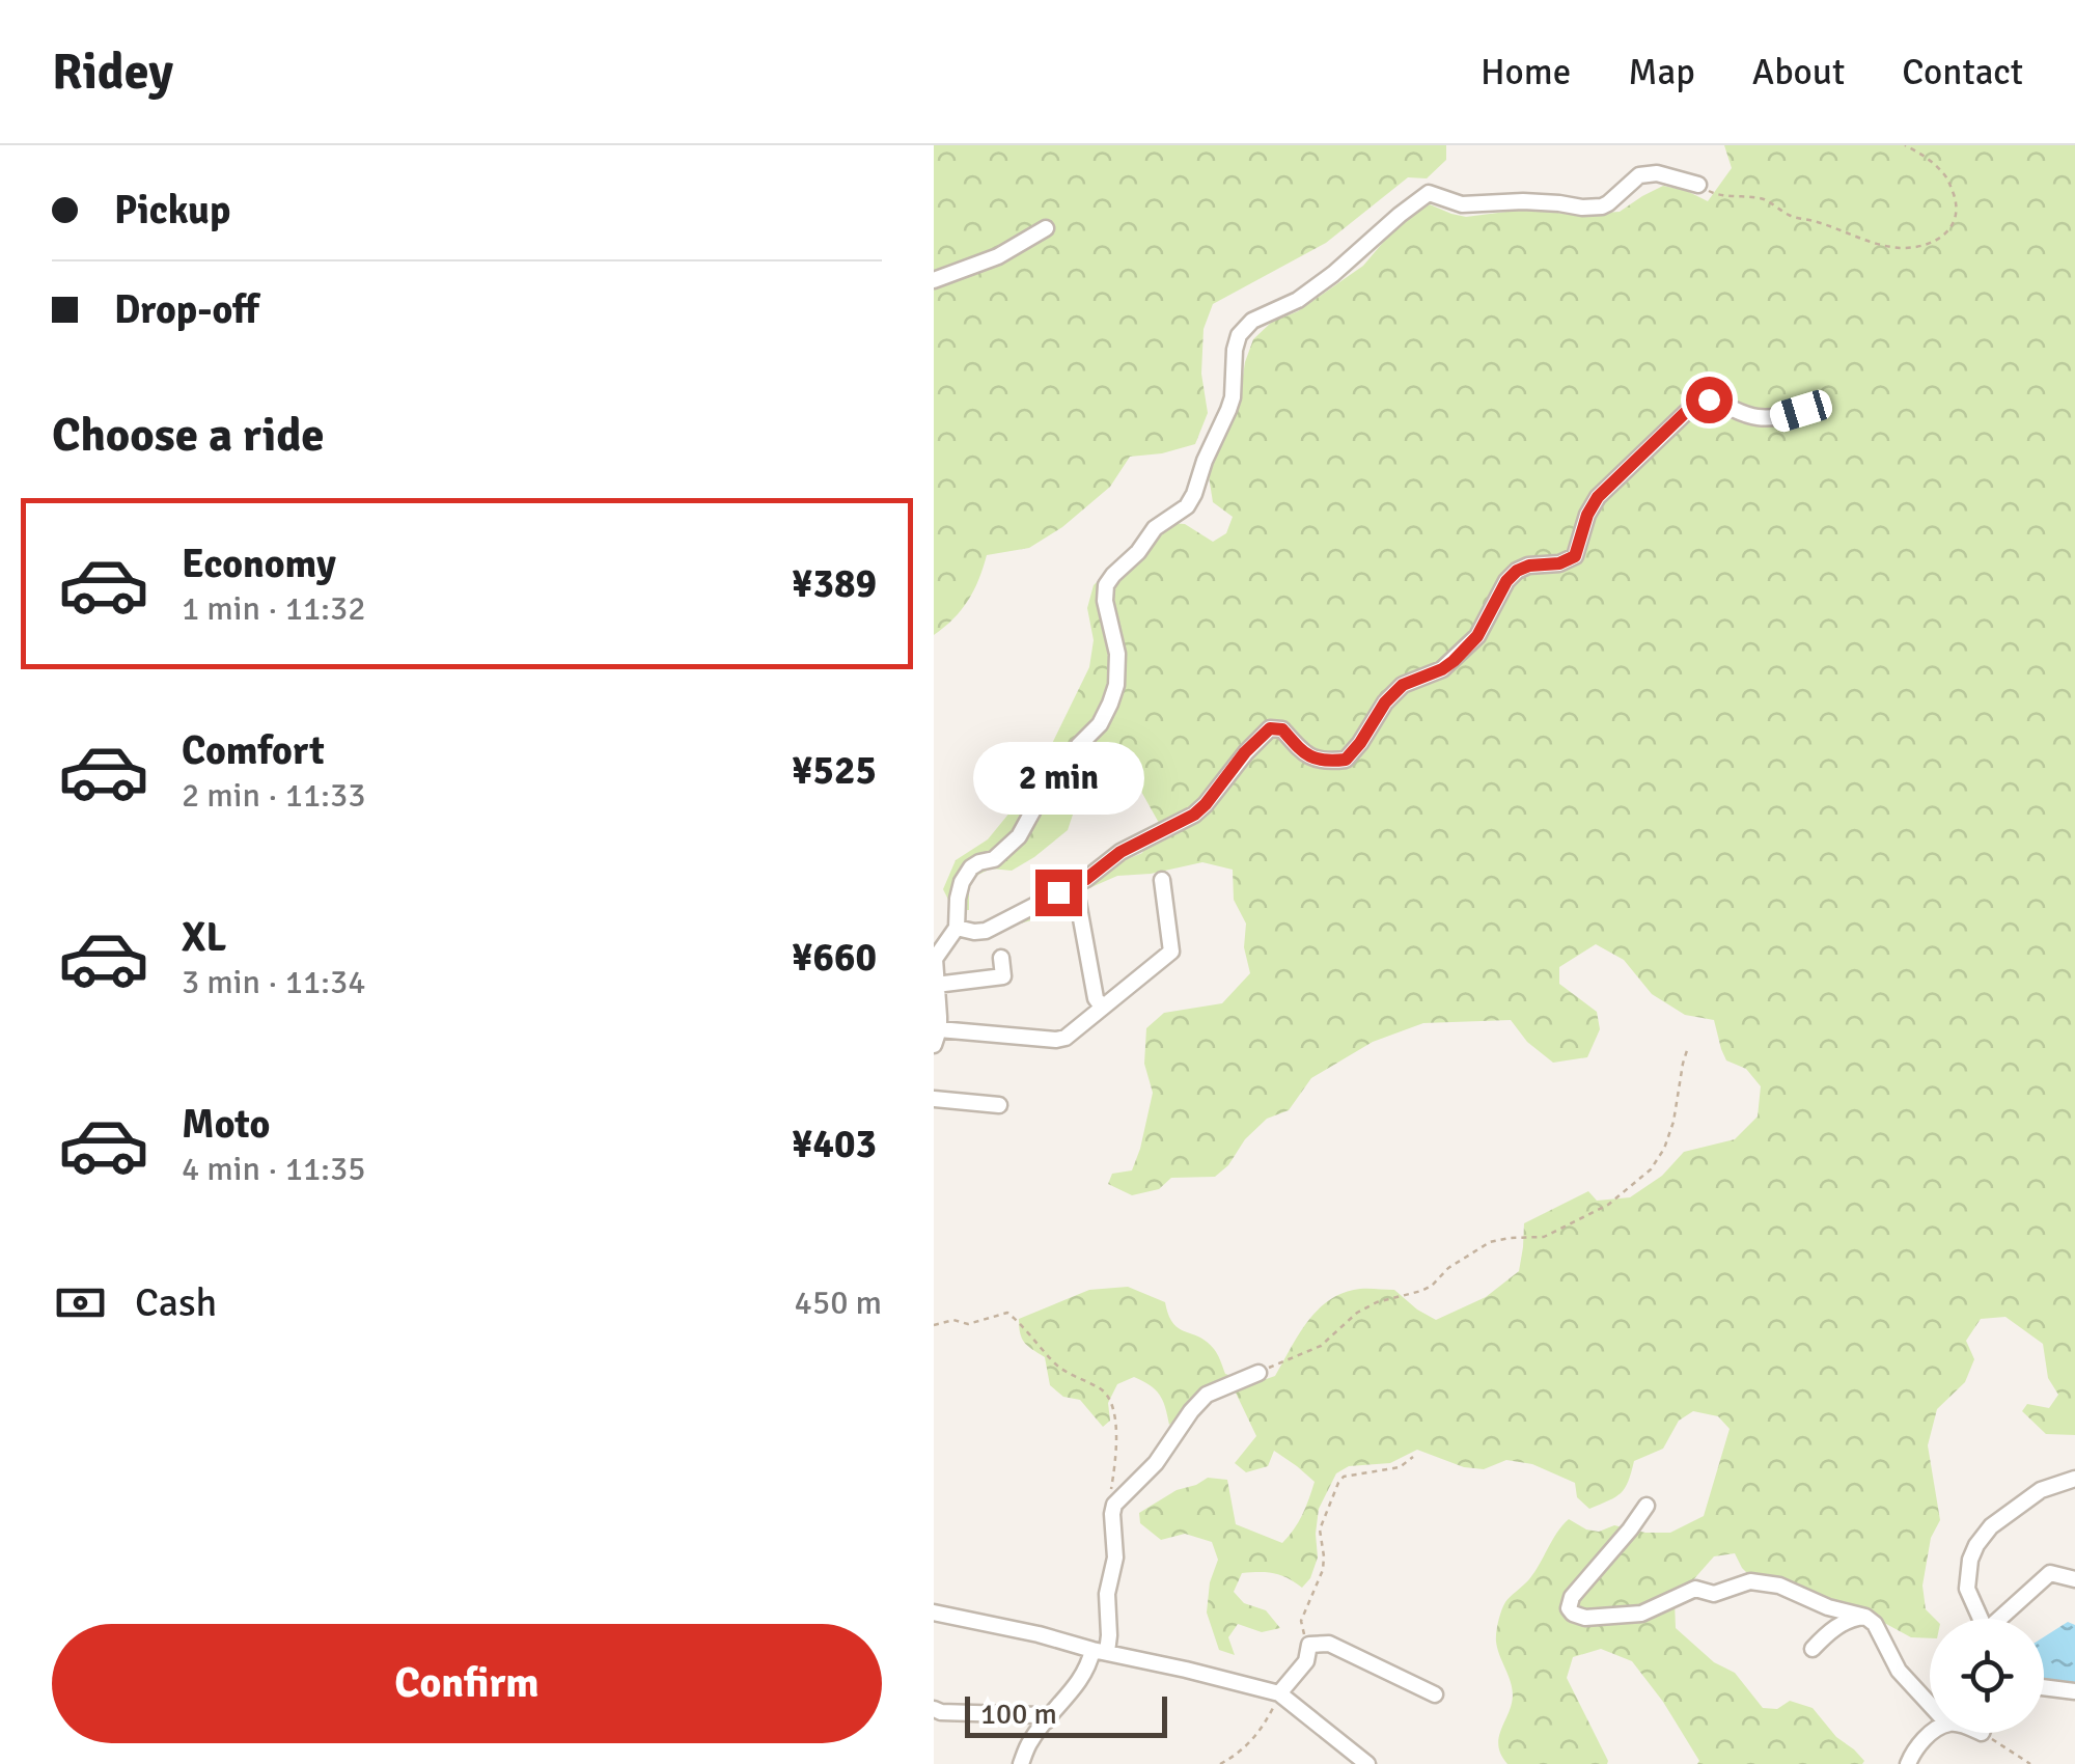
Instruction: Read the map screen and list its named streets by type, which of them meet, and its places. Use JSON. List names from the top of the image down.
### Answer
{
  "scale_bar": "100 m",
  "page": {
    "header": "Ridey",
    "nav": [
      "Home",
      "Map",
      "About",
      "Contact"
    ],
    "banner": ["Pickup", "Drop-off"],
    "heading": "Choose a ride",
    "list": [
      {
        "name": "Economy",
        "note": "1 min · 11:32",
        "value": "¥389"
      },
      {
        "name": "Comfort",
        "note": "2 min · 11:33",
        "value": "¥525"
      },
      {
        "name": "XL",
        "note": "3 min · 11:34",
        "value": "¥660"
      },
      {
        "name": "Moto",
        "note": "4 min · 11:35",
        "value": "¥403"
      }
    ],
    "bubble": "2 min",
    "pay": ["Cash", "450 m"],
    "buttons": "Confirm",
    "scale": "100 m"
  }
}
